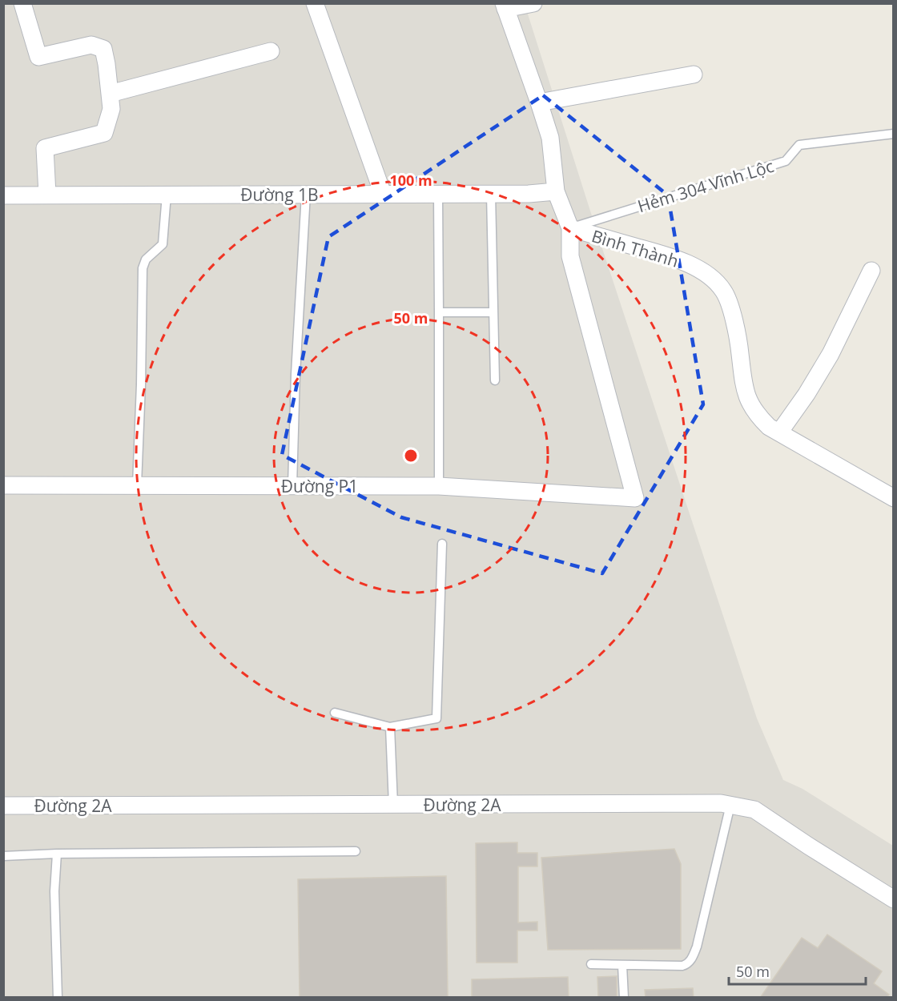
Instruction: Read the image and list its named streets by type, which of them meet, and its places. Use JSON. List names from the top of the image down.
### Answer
{
  "streets": {
    "street": [
      "Đường 1B",
      "Bình Thành",
      "Đường P1",
      "Đường 2A"
    ],
    "lane": ["Hẻm 304 Vĩnh Lộc"]
  },
  "crossings": [
    ["Hẻm 304 Vĩnh Lộc", "Bình Thành"],
    ["Hẻm 304 Vĩnh Lộc", "Đường P1"],
    ["Đường 1B", "Bình Thành"],
    ["Bình Thành", "Đường P1"]
  ],
  "scale_bar": "50 m",
  "rings": ["100 m", "50 m"]
}
